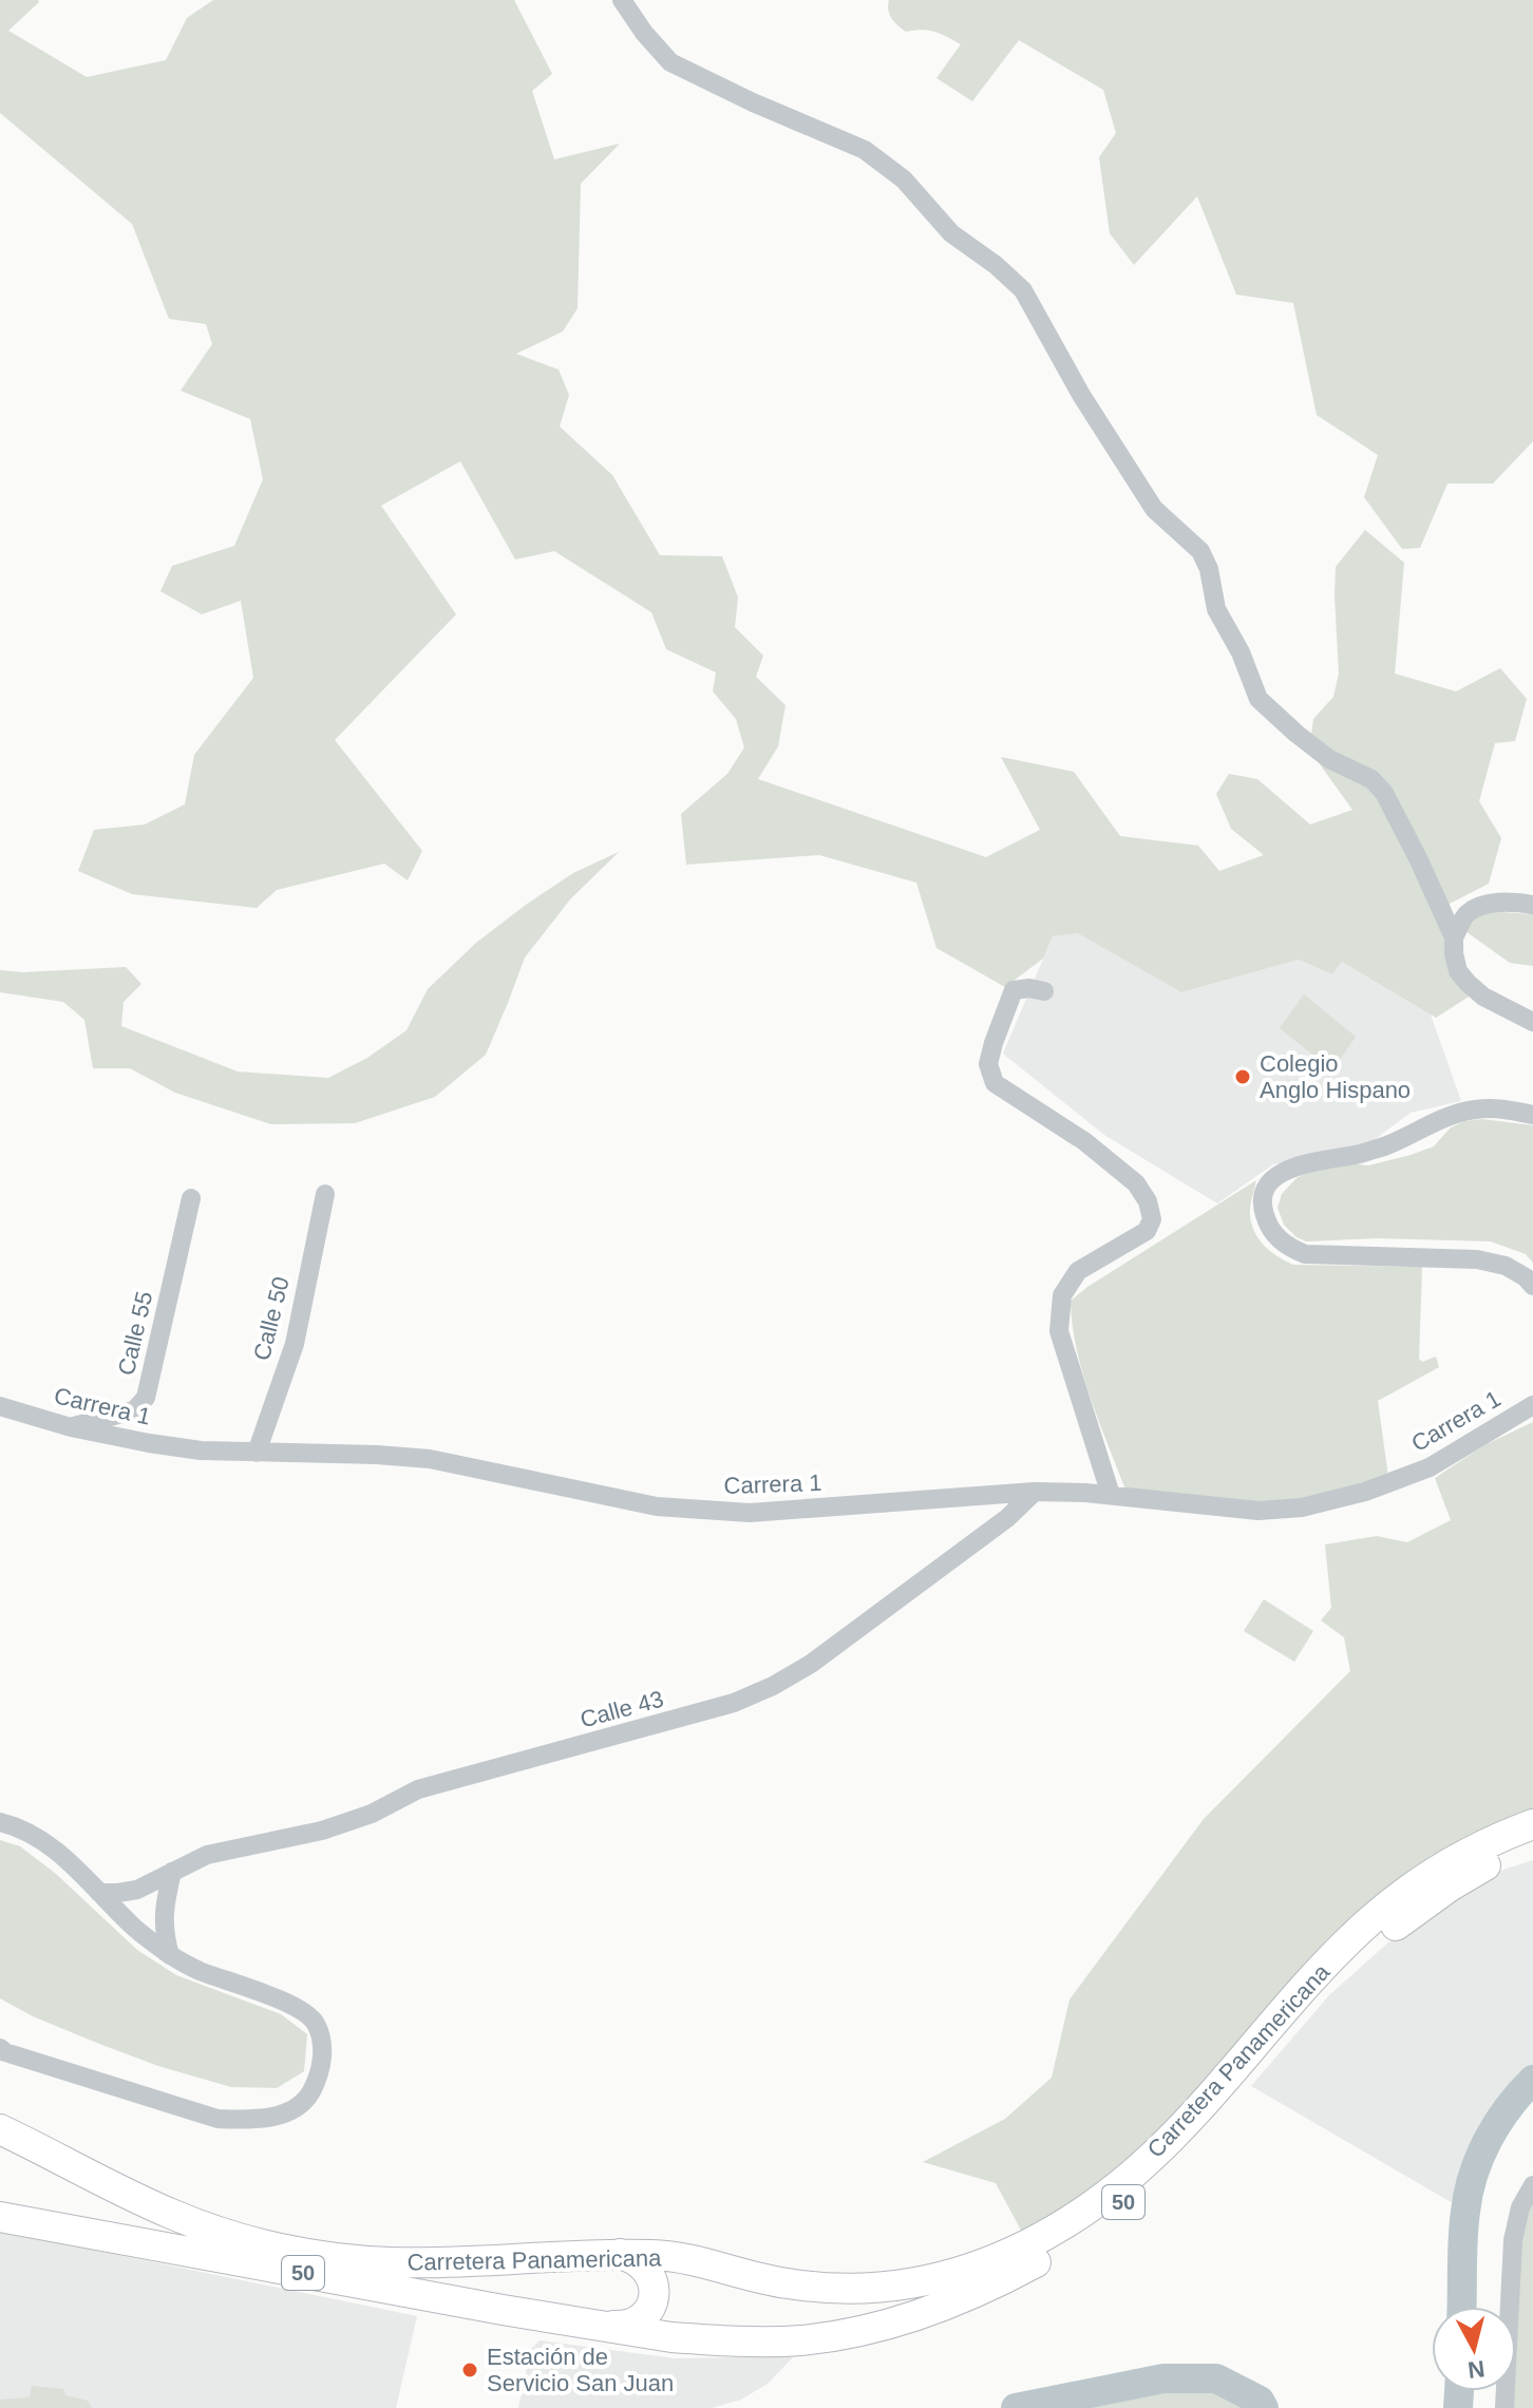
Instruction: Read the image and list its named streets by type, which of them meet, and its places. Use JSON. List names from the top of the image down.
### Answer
{
  "streets": {
    "highway": ["Carretera Panamericana", "50"],
    "street": [
      "Calle 50",
      "Calle 55",
      "Carrera 1",
      "Calle 43"
    ]
  },
  "crossings": [
    ["Calle 50", "Carrera 1"],
    ["Calle 55", "Carrera 1"],
    ["Carrera 1", "Calle 43"]
  ],
  "places": ["Colegio Anglo Hispano", "Estación de Servicio San Juan"],
  "north": "bottom"
}
